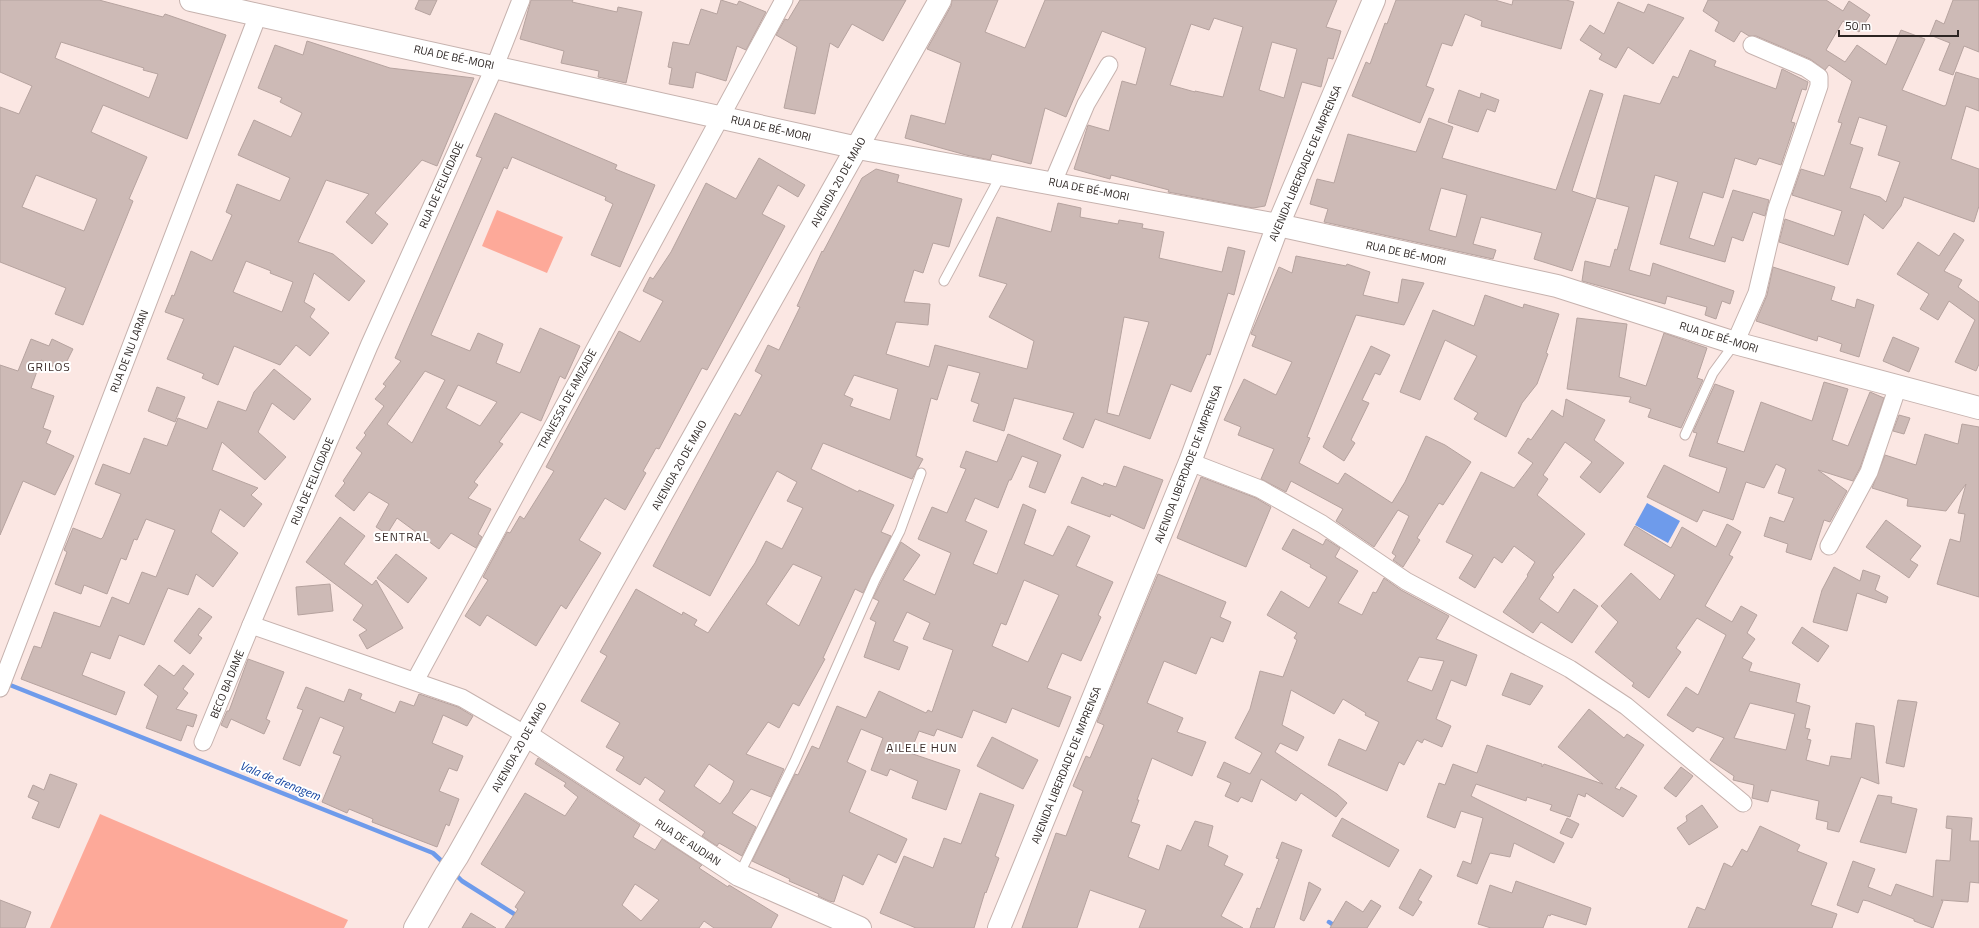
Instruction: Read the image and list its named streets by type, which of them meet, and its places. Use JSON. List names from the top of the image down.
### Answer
{
  "streets": {
    "main road": [
      "RUA DE BÉ-MORI",
      "AVENIDA LIBERDADE DE IMPRENSA",
      "AVENIDA 20 DE MAIO",
      "RUA DE AUDIAN"
    ],
    "street": [
      "RUA DE FELICIDADE",
      "RUA DE NU LARAN",
      "TRAVESSA DE AMIZADE",
      "BECO BA DAME"
    ]
  },
  "crossings": [
    ["RUA DE BÉ-MORI", "AVENIDA LIBERDADE DE IMPRENSA"],
    ["RUA DE BÉ-MORI", "AVENIDA 20 DE MAIO"],
    ["RUA DE BÉ-MORI", "RUA DE FELICIDADE"],
    ["RUA DE BÉ-MORI", "RUA DE NU LARAN"],
    ["RUA DE BÉ-MORI", "TRAVESSA DE AMIZADE"],
    ["AVENIDA 20 DE MAIO", "RUA DE AUDIAN"],
    ["RUA DE FELICIDADE", "BECO BA DAME"]
  ],
  "districts": ["GRILOS", "SENTRAL", "AILELE HUN"],
  "water": ["Vala de drenagem"],
  "scale_bar": "50 m"
}
